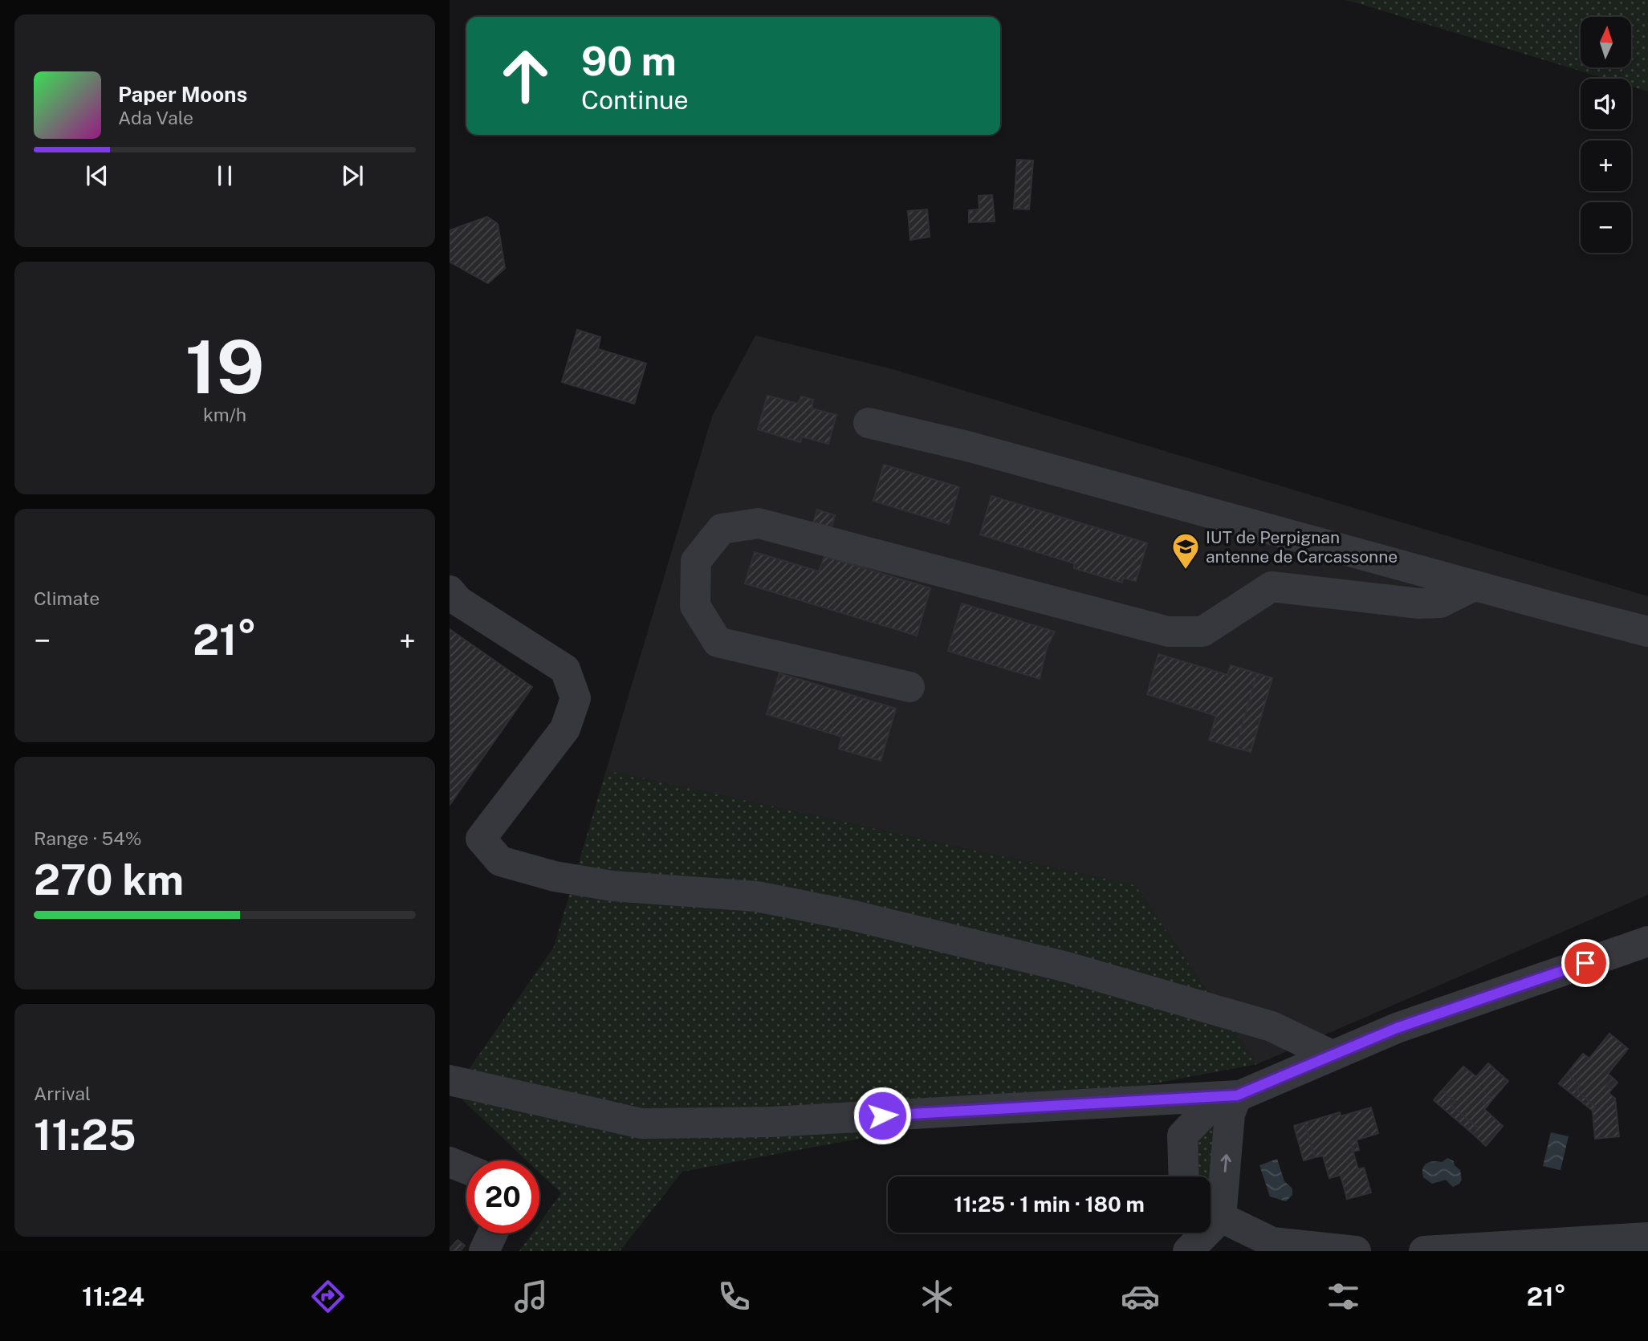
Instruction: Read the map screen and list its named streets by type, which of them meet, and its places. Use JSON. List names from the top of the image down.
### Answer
{
  "places": {
    "school or university": ["IUT de Perpignan antenne de Carcassonne"]
  },
  "north": "top",
  "page": {
    "map_buttons": ["+", "−"],
    "turn": ["90 m", "Continue"],
    "song": ["Paper Moons", "Ada Vale"],
    "tile": [
      ["19", "km/h"],
      "Climate",
      ["Range · 54%", "270 km"],
      ["Arrival", "11:25"]
    ],
    "heat": ["−", "21°", "+"],
    "limit": "20",
    "trip": "11:25 · 1 min · 180 m",
    "tabs": ["11:24", "21°"]
  }
}
